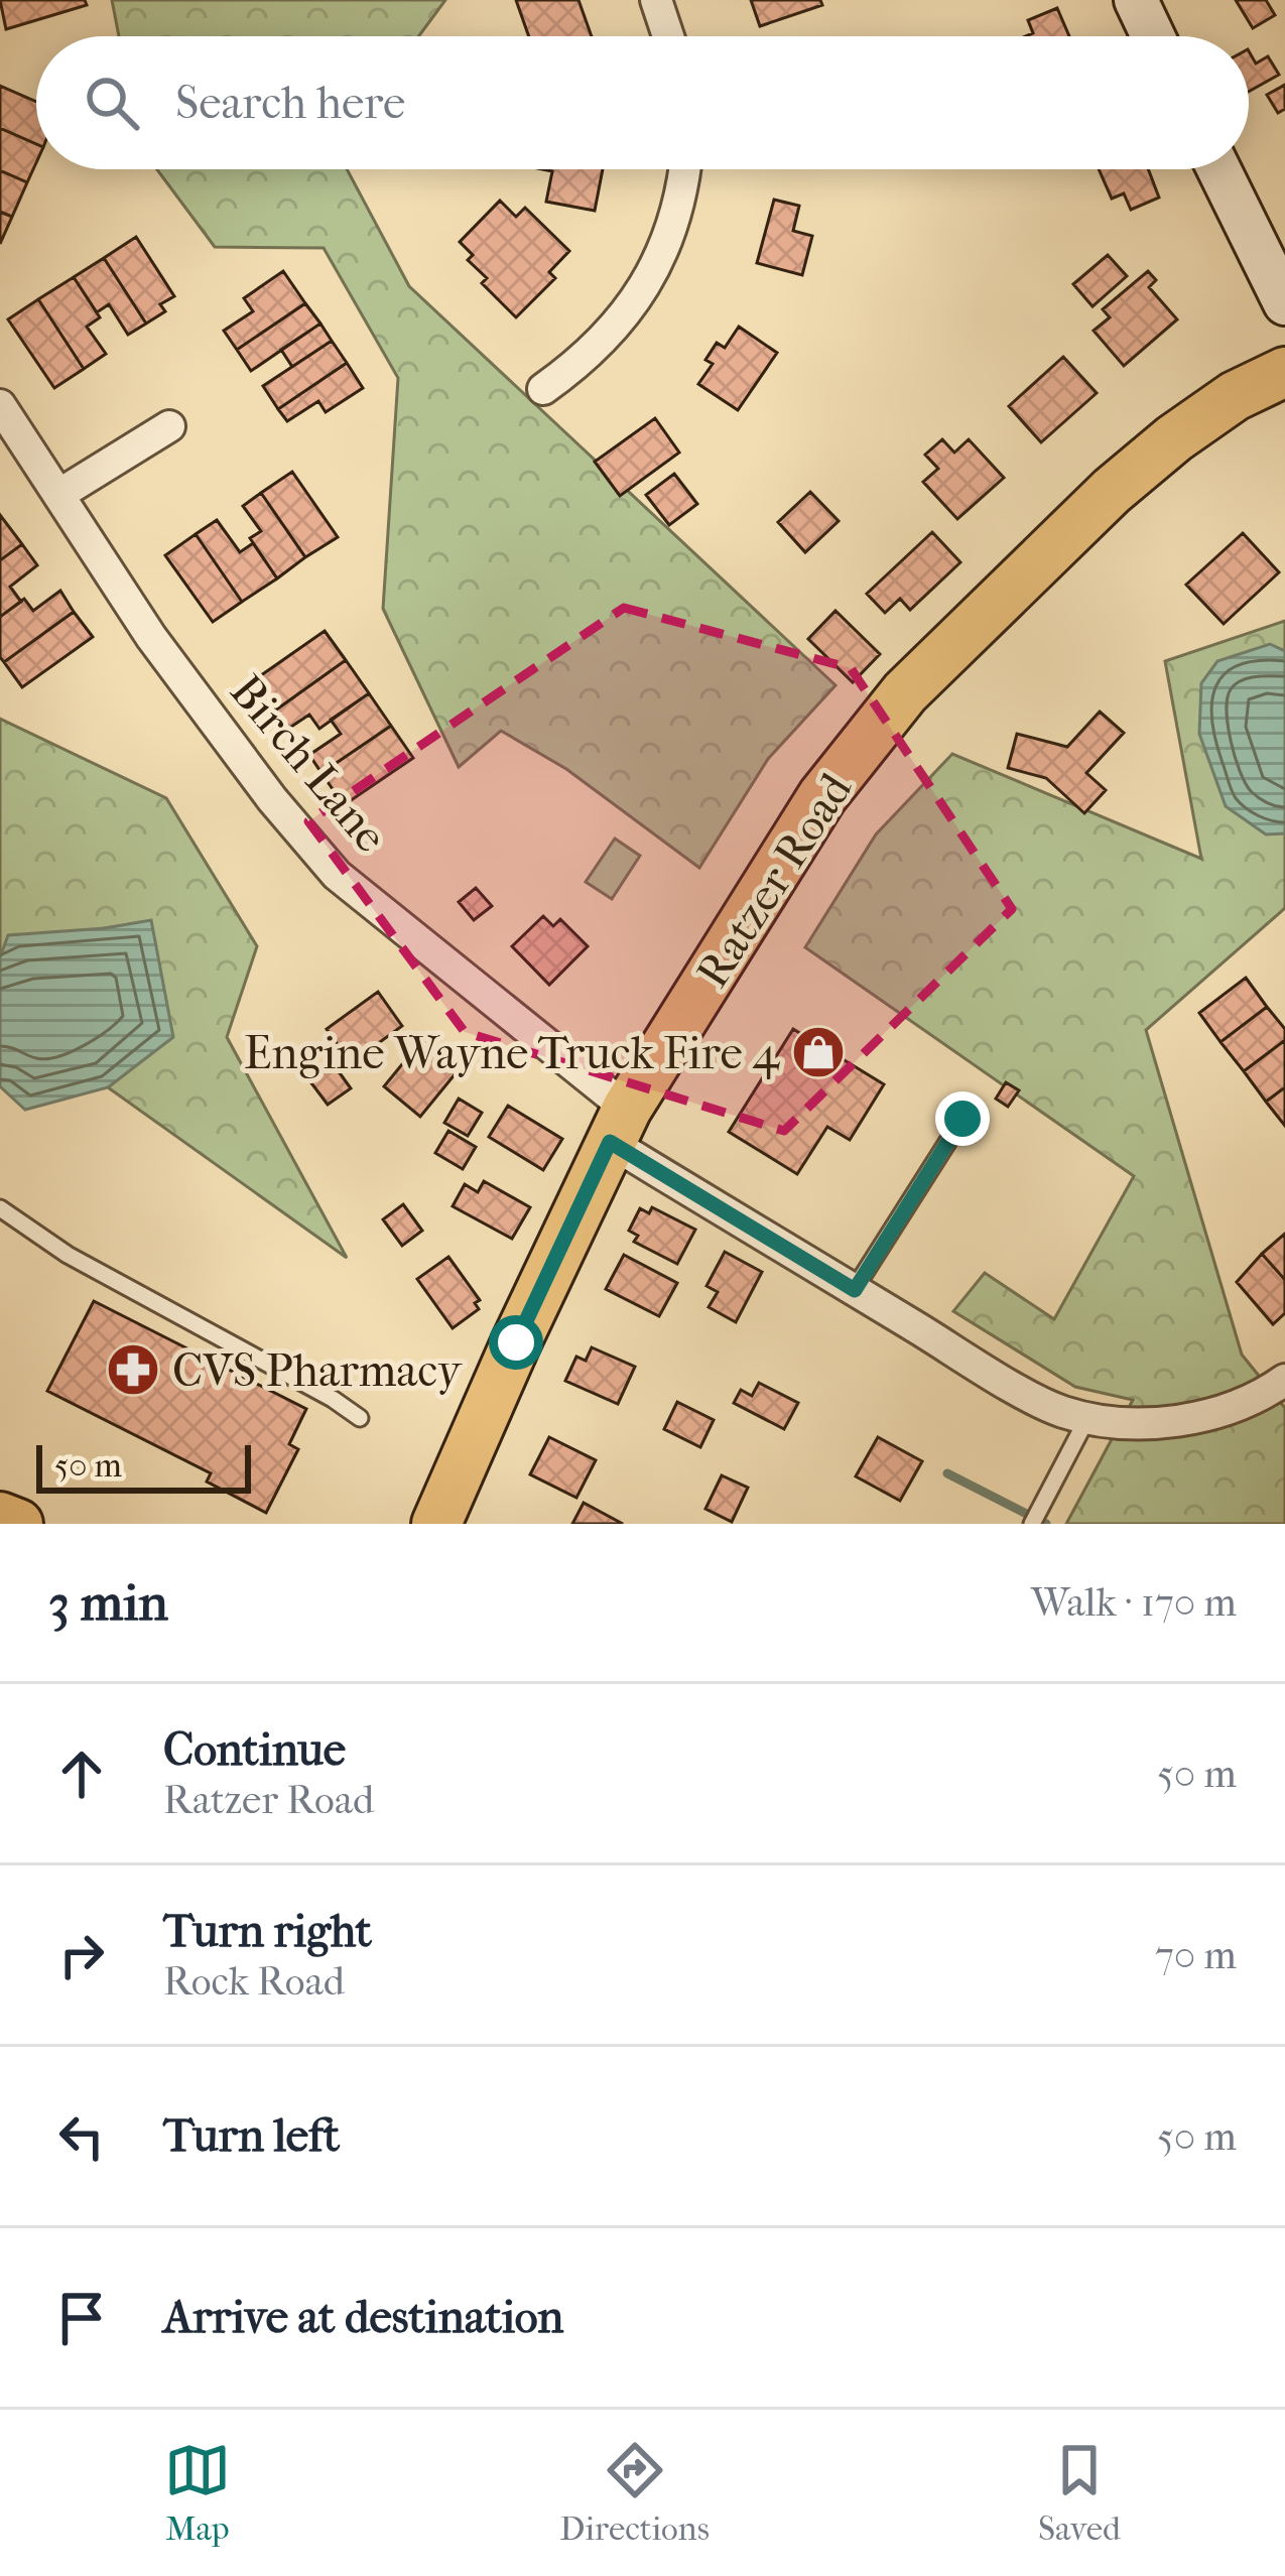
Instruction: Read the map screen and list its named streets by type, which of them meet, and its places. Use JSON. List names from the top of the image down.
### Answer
{
  "streets": {
    "main road": ["Ratzer Road"],
    "street": ["Birch Lane"]
  },
  "crossings": [
    ["Birch Lane", "Ratzer Road"]
  ],
  "places": {
    "shop": ["Engine Wayne Truck Fire 4"],
    "pharmacy": ["CVS Pharmacy"]
  },
  "scale_bar": "50 m",
  "page": {
    "search": "Search here",
    "scale": "50 m",
    "heading": ["3 min", "Walk · 170 m"],
    "list": [
      ["Continue", "Ratzer Road", "50 m"],
      ["Turn right", "Rock Road", "70 m"],
      ["Turn left", "50 m"],
      "Arrive at destination"
    ],
    "nav": ["Map", "Directions", "Saved"]
  }
}
